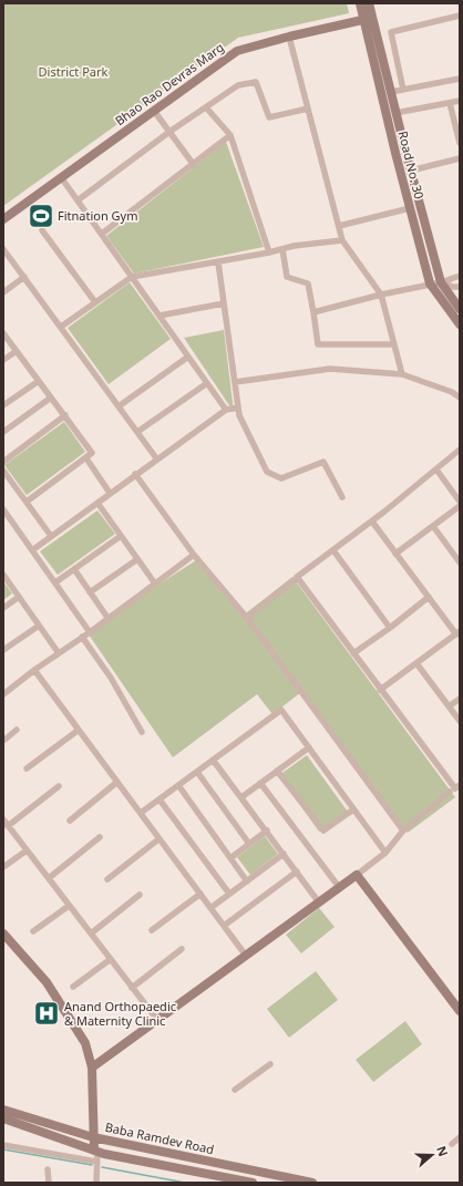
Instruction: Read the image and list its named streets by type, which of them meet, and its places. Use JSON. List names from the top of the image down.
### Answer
{
  "streets": {
    "street": ["Bhao Rao Devras Marg", "Road No. 30", "Baba Ramdev Road"]
  },
  "crossings": [
    ["Bhao Rao Devras Marg", "Road No. 30"]
  ],
  "parks": ["District Park"],
  "places": {
    "sports": ["Fitnation Gym"],
    "hospital": ["Anand Orthopaedic & Maternity Clinic"]
  },
  "north": "right"
}
